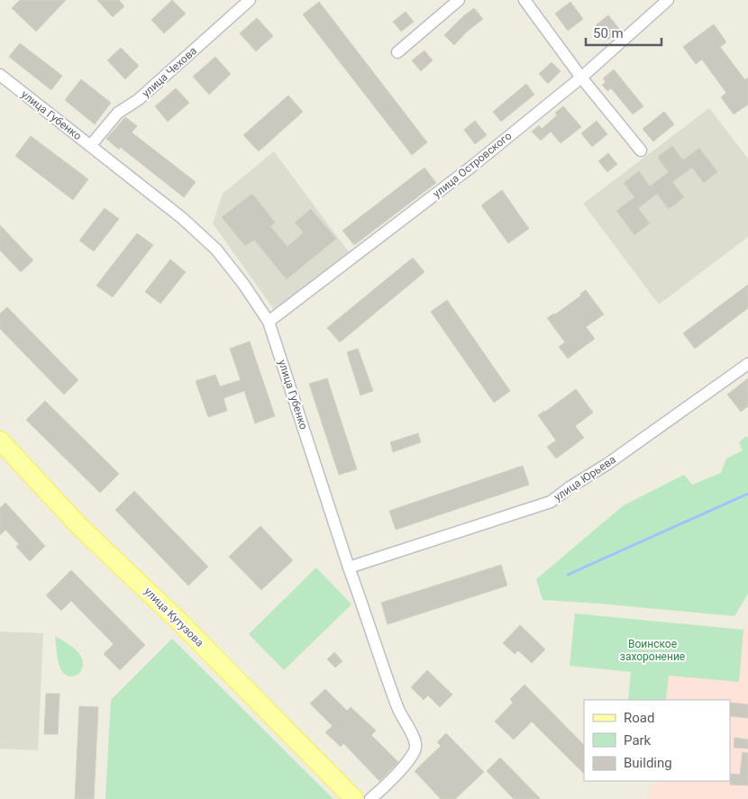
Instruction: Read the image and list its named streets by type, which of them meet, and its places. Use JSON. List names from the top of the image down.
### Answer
{
  "streets": {
    "main road": ["улица Кутузова"],
    "street": [
      "улица Чехова",
      "улица Губенко",
      "улица Островского",
      "улица Юрьева"
    ]
  },
  "crossings": [
    ["улица Чехова", "улица Губенко"],
    ["улица Губенко", "улица Островского"],
    ["улица Губенко", "улица Юрьева"]
  ],
  "parks": ["Воинское захоронение"],
  "legend": ["Road", "Park", "Building"],
  "scale_bar": "50 m"
}
